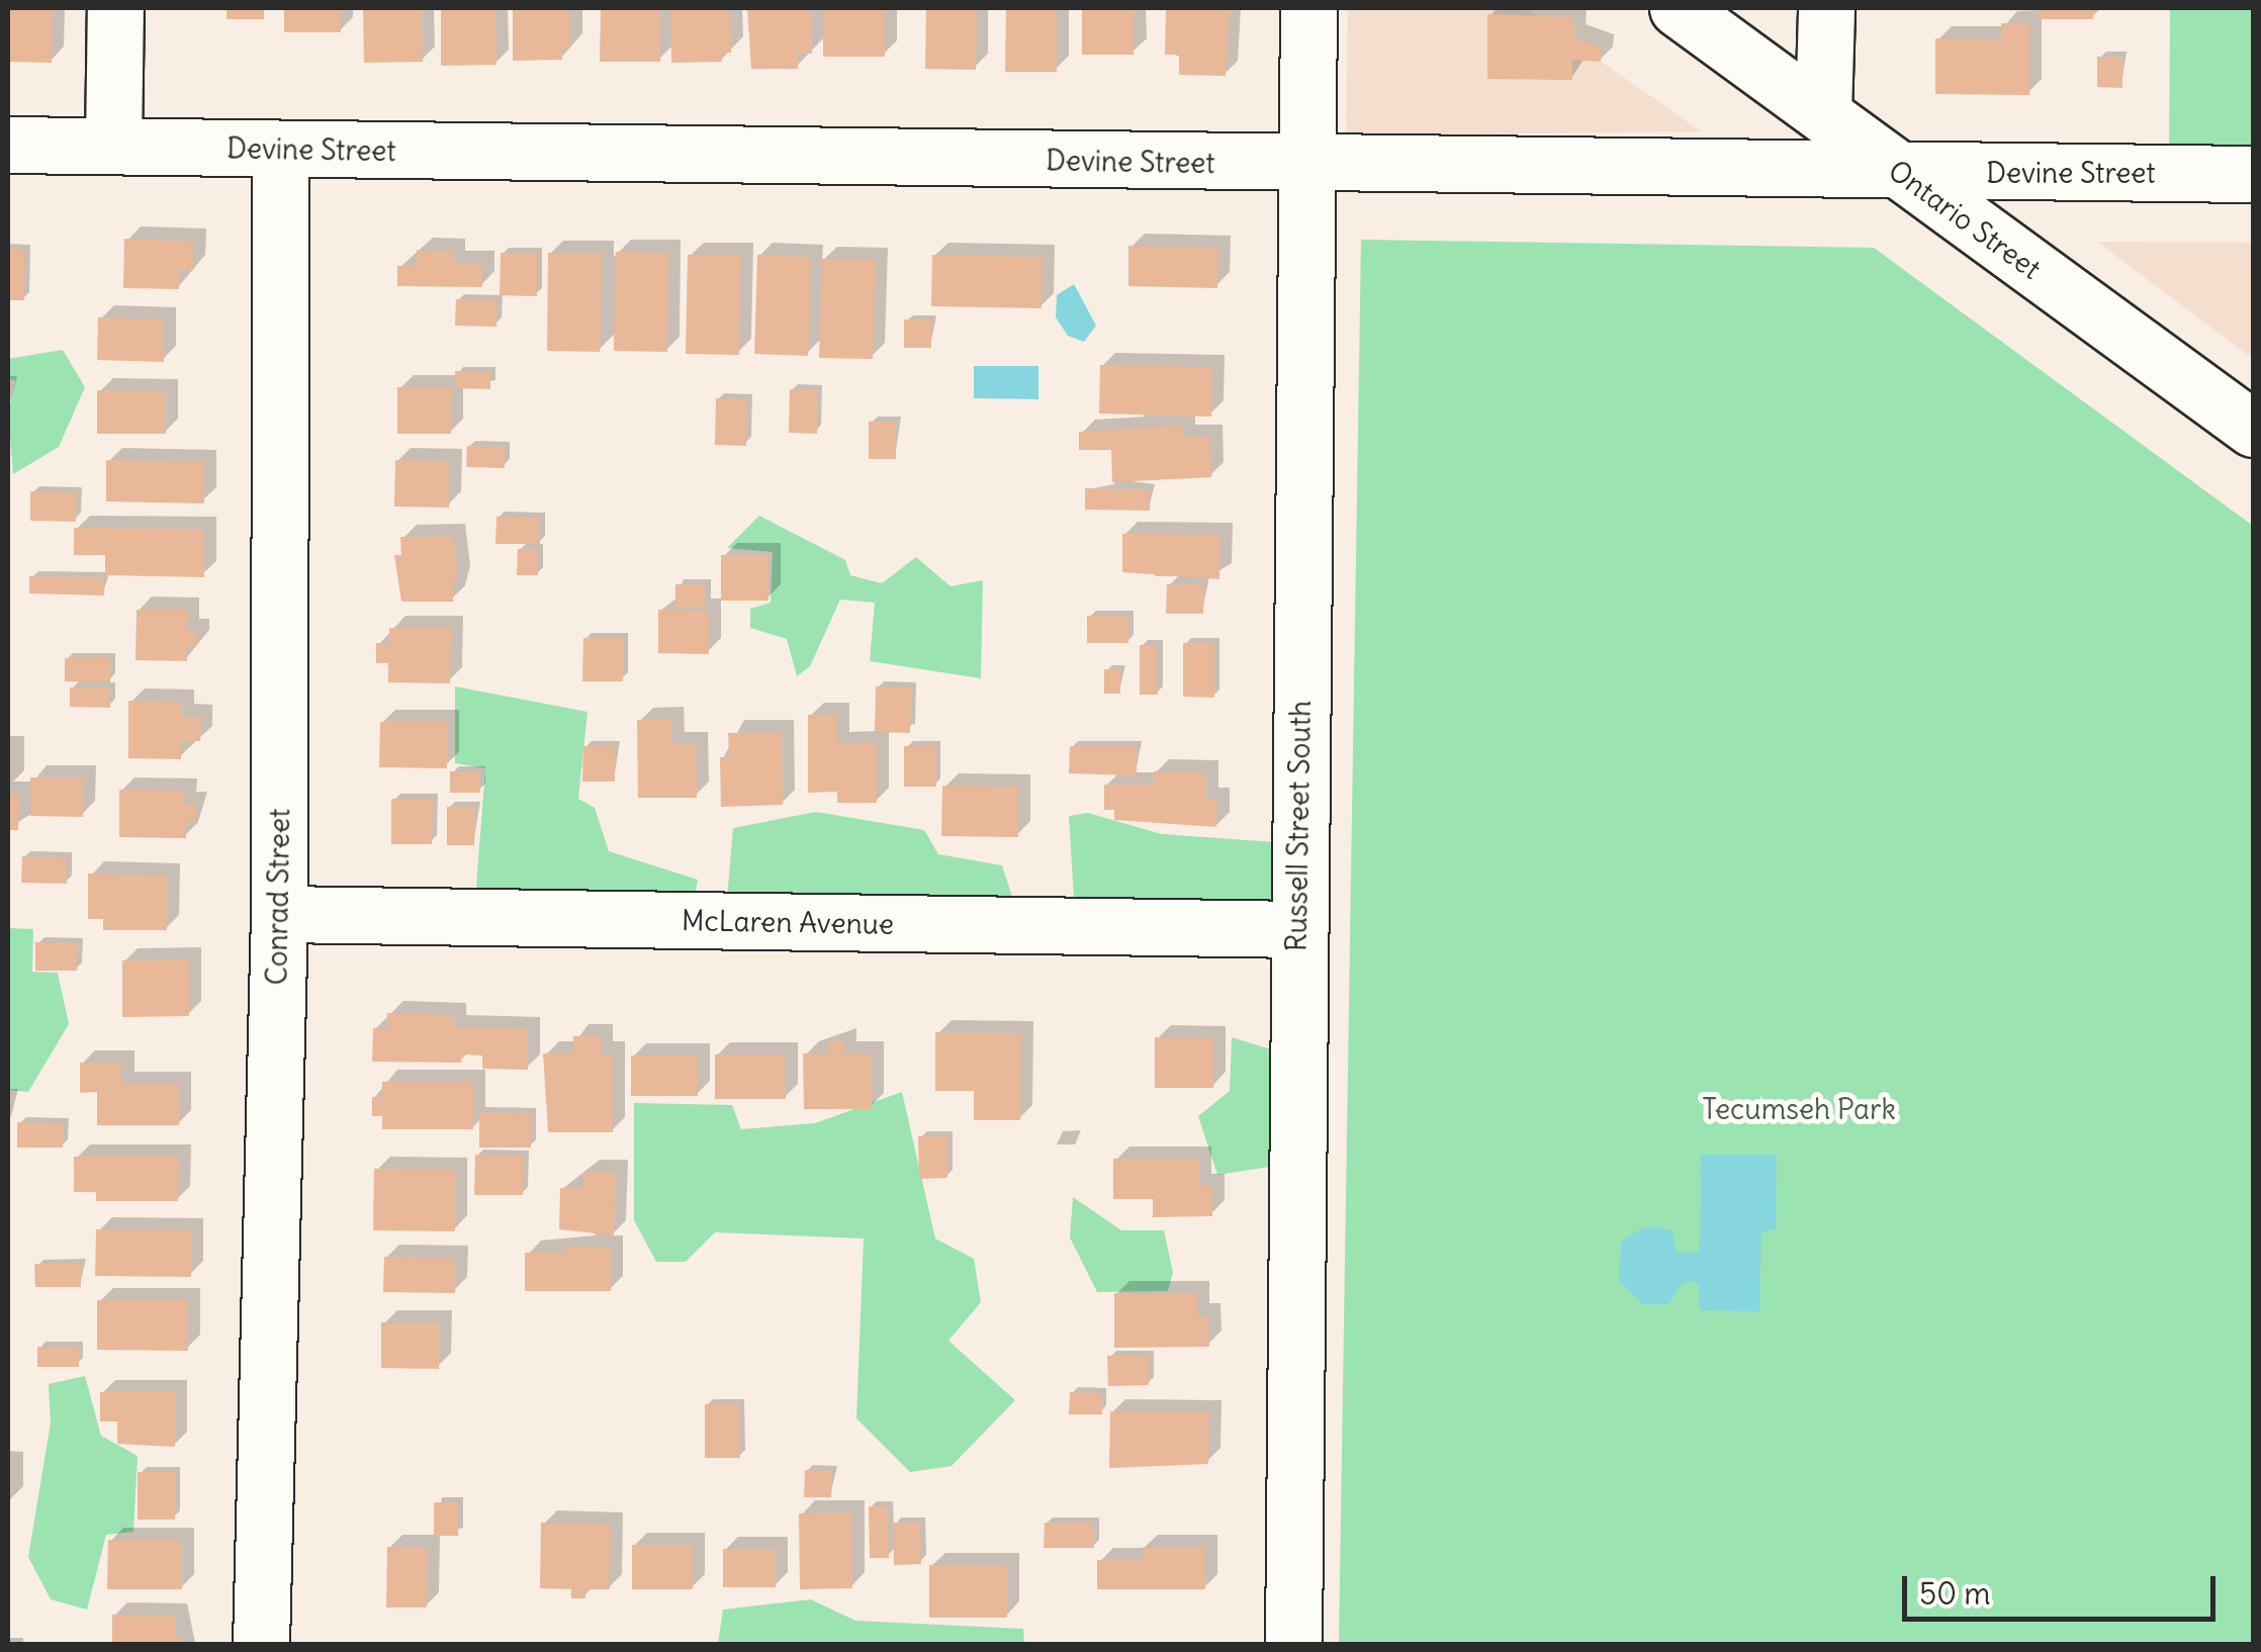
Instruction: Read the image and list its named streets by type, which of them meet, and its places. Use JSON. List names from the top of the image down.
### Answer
{
  "streets": {
    "street": [
      "Devine Street",
      "Ontario Street",
      "Russell Street South",
      "Conrad Street",
      "McLaren Avenue"
    ]
  },
  "crossings": [
    ["Devine Street", "Ontario Street"],
    ["Devine Street", "Russell Street South"],
    ["Devine Street", "Conrad Street"],
    ["Russell Street South", "McLaren Avenue"],
    ["Conrad Street", "McLaren Avenue"]
  ],
  "parks": ["Tecumseh Park"],
  "scale_bar": "50 m"
}
